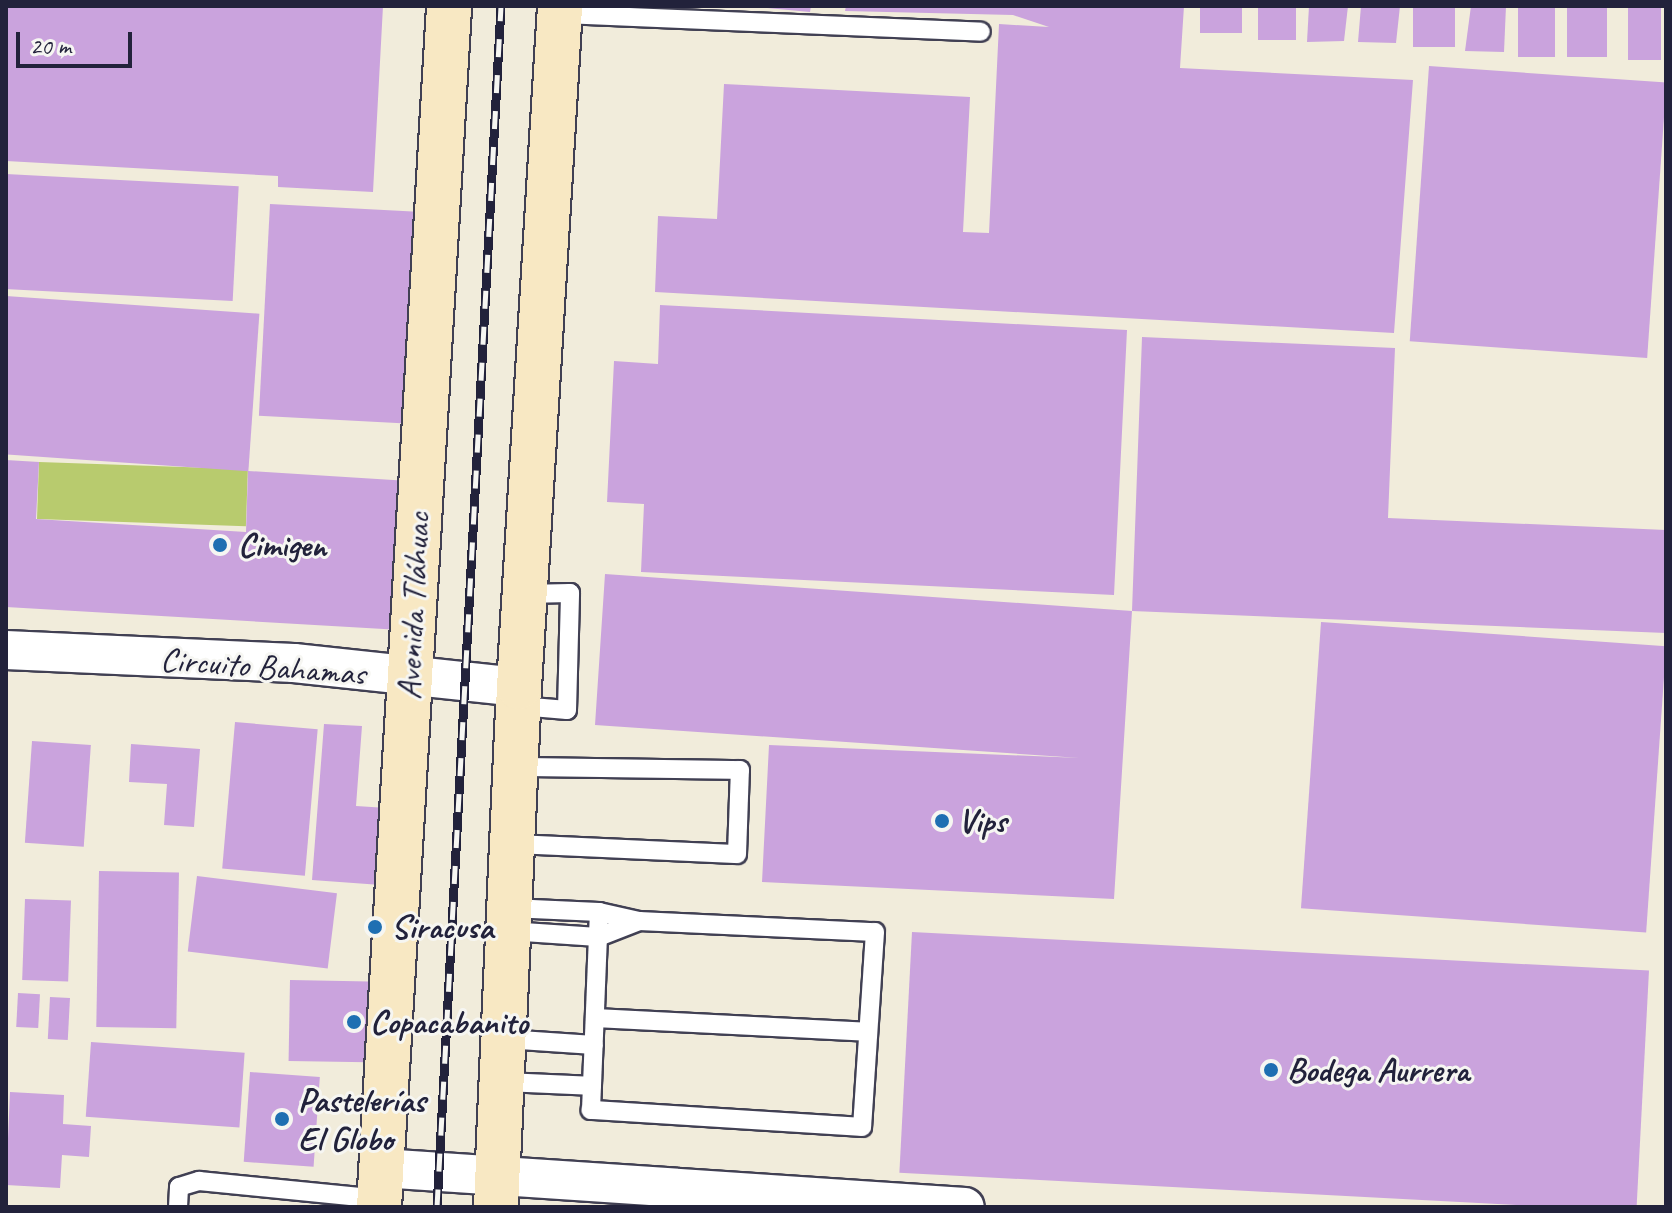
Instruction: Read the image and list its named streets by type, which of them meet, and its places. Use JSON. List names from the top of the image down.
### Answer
{
  "streets": {
    "main road": ["Avenida Tláhuac"],
    "street": ["Circuito Bahamas"]
  },
  "crossings": [
    ["Avenida Tláhuac", "Circuito Bahamas"]
  ],
  "places": [
    "Cimigen",
    "Vips",
    "Siracusa",
    "Copacabanito",
    "Bodega Aurrera",
    "Pastelerías El Globo"
  ],
  "scale_bar": "20 m"
}
